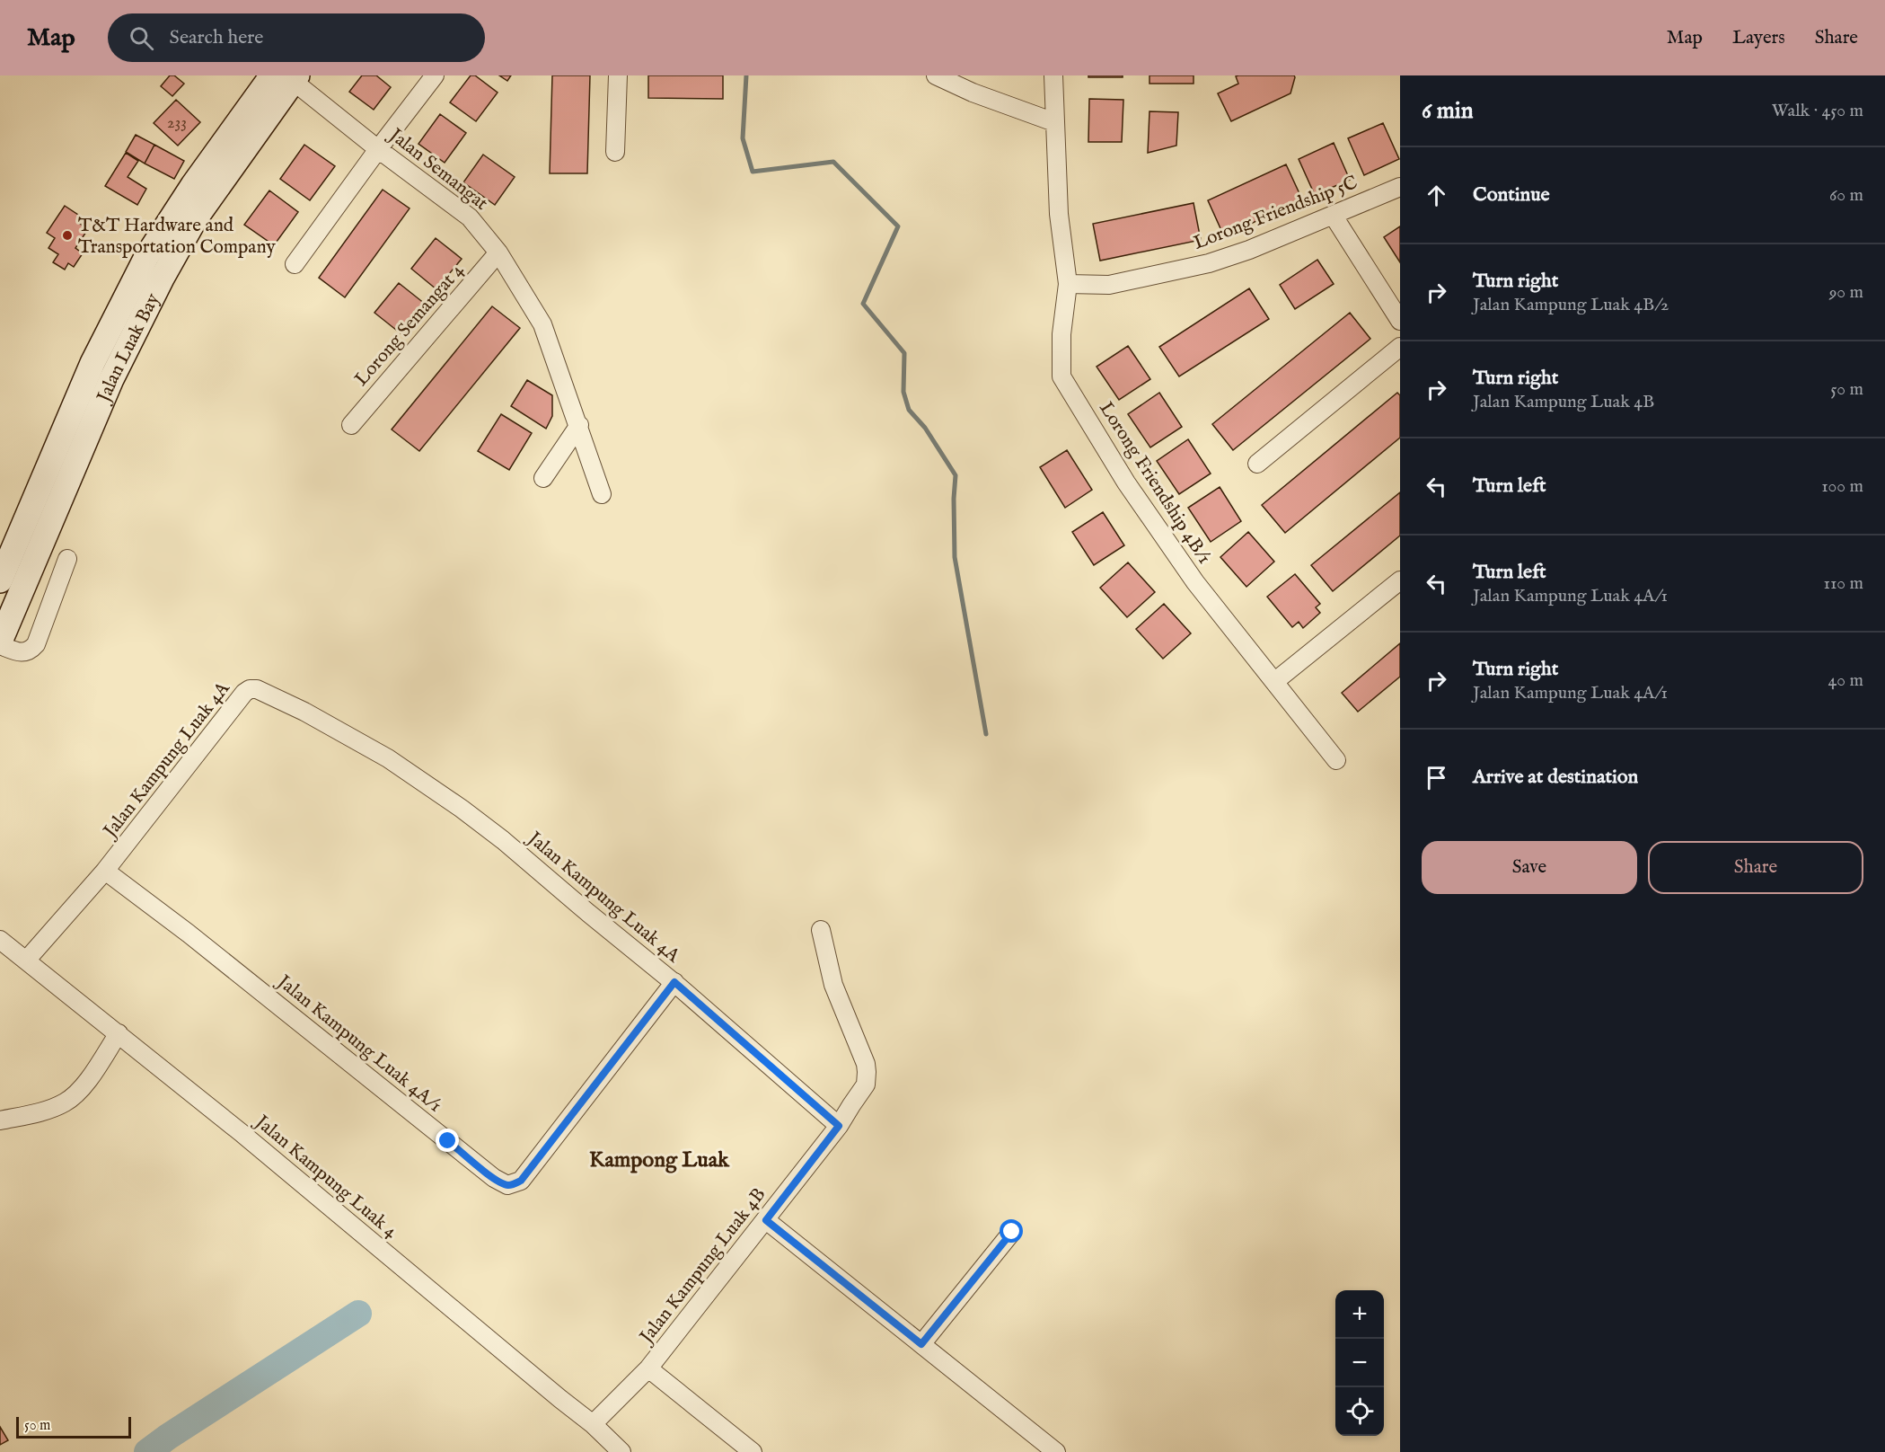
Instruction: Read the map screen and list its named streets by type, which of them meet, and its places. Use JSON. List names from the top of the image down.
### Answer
{
  "streets": {
    "street": [
      "Jalan Semangat",
      "Lorong Friendship 5C",
      "Lorong Semangat 4",
      "Jalan Luak Bay",
      "Lorong Friendship 4B/1",
      "Jalan Kampung Luak 4A",
      "Jalan Kampung Luak 4A/1",
      "Jalan Kampung Luak 4",
      "Jalan Kampung Luak 4B"
    ]
  },
  "crossings": [
    ["Jalan Semangat", "Lorong Semangat 4"],
    ["Jalan Semangat", "Jalan Luak Bay"],
    ["Lorong Friendship 5C", "Lorong Friendship 4B/1"],
    ["Jalan Kampung Luak 4A", "Jalan Kampung Luak 4A/1"],
    ["Jalan Kampung Luak 4A", "Jalan Kampung Luak 4"],
    ["Jalan Kampung Luak 4A", "Jalan Kampung Luak 4B"],
    ["Jalan Kampung Luak 4", "Jalan Kampung Luak 4B"]
  ],
  "districts": ["Kampong Luak"],
  "places": ["T&T Hardware and Transportation Company"],
  "house_numbers": ["233"],
  "scale_bar": "50 m",
  "page": {
    "header": "Map",
    "search": "Search here",
    "nav": ["Map", "Layers", "Share"],
    "heading": ["6 min", "Walk · 450 m"],
    "list": [
      ["Continue", "60 m"],
      ["Turn right", "Jalan Kampung Luak 4B/2", "90 m"],
      ["Turn right", "Jalan Kampung Luak 4B", "50 m"],
      ["Turn left", "100 m"],
      ["Turn left", "Jalan Kampung Luak 4A/1", "110 m"],
      ["Turn right", "Jalan Kampung Luak 4A/1", "40 m"],
      "Arrive at destination"
    ],
    "buttons": ["Save", "Share"],
    "map_buttons": ["+", "−"],
    "scale": "50 m"
  }
}
